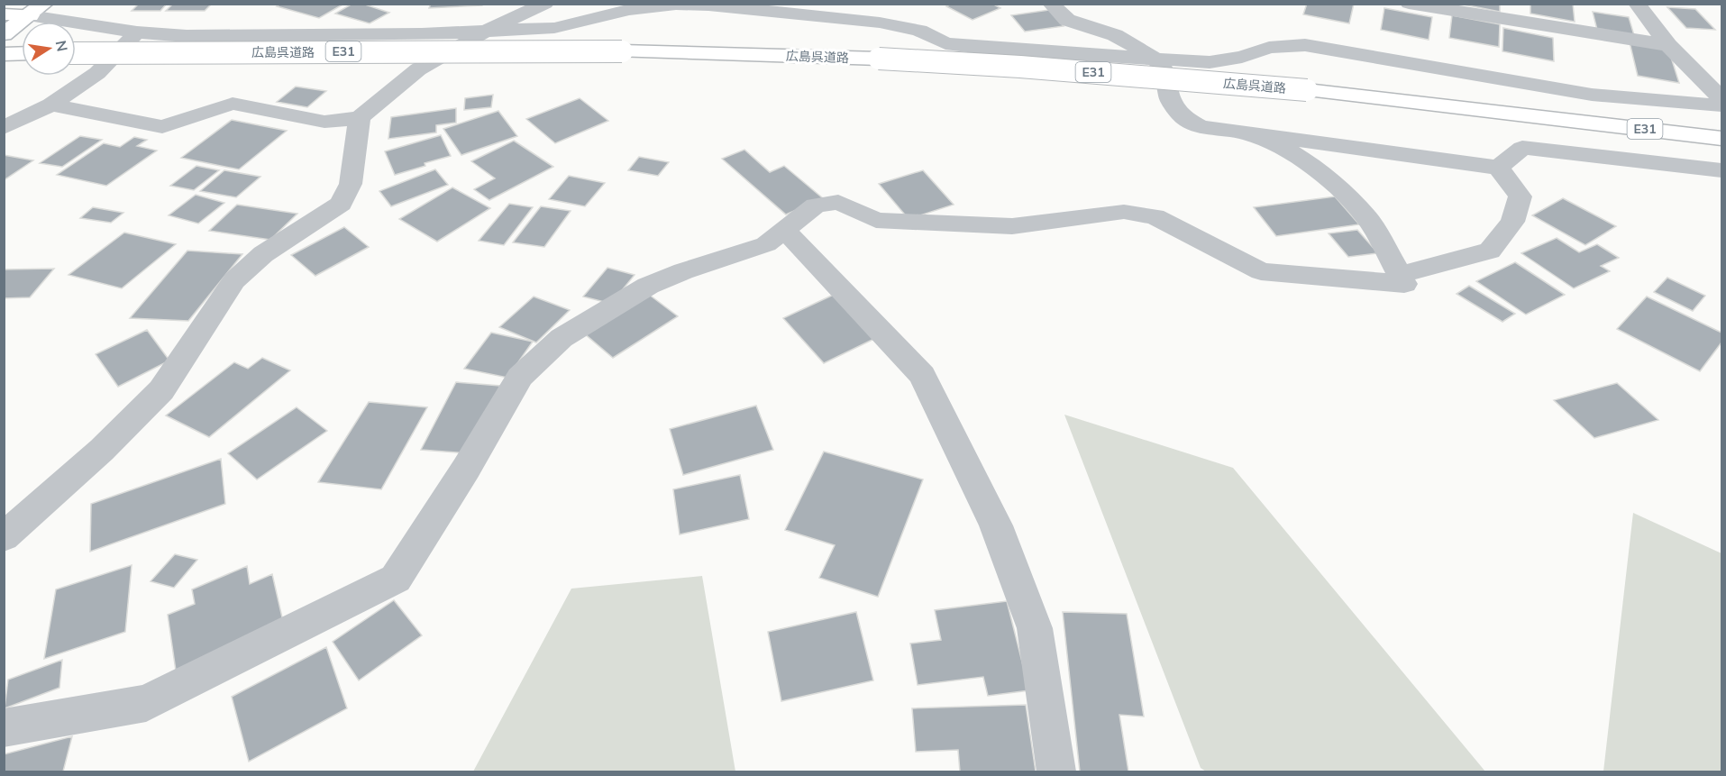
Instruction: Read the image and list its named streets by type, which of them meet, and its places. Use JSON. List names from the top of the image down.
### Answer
{
  "streets": {
    "main road": ["E31", "広島呉道路"]
  },
  "north": "right"
}
